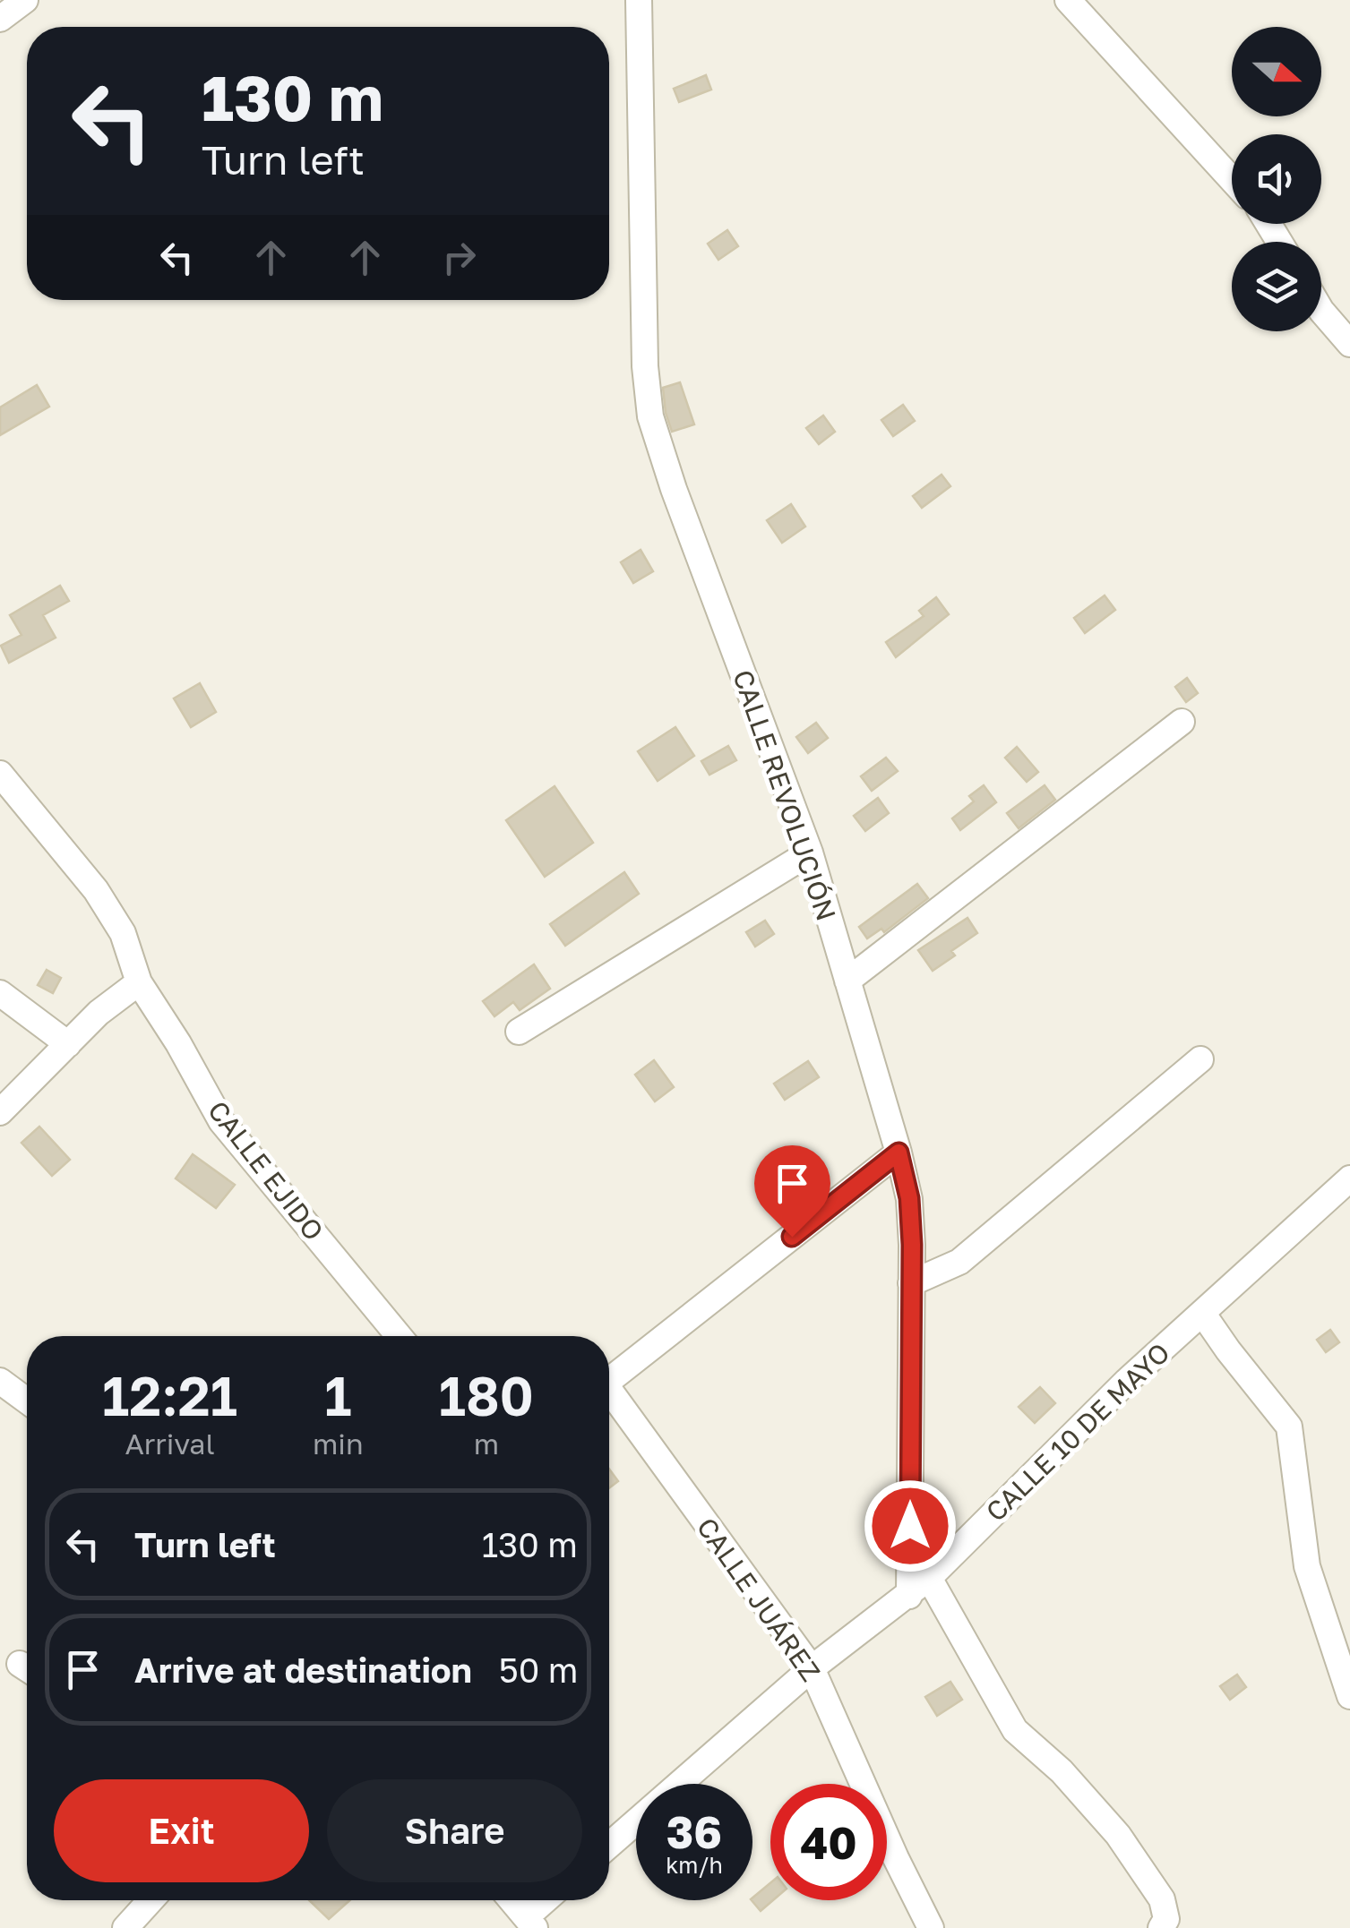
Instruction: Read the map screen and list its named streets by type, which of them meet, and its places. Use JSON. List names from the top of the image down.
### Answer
{
  "streets": {
    "street": [
      "CALLE REVOLUCIÓN",
      "CALLE EJIDO",
      "CALLE 10 DE MAYO",
      "CALLE JUÁREZ"
    ]
  },
  "crossings": [
    ["CALLE REVOLUCIÓN", "CALLE 10 DE MAYO"],
    ["CALLE 10 DE MAYO", "CALLE JUÁREZ"]
  ],
  "north": "right",
  "page": {
    "turn": ["130 m", "Turn left"],
    "eta": [
      "12:21",
      "Arrival",
      "1",
      "min",
      "180",
      "m"
    ],
    "list": [
      {
        "name": "Turn left",
        "value": "130 m"
      },
      {
        "name": "Arrive at destination",
        "value": "50 m"
      }
    ],
    "buttons": ["Exit", "Share"],
    "speed": "36 km/h",
    "limit": "40"
  }
}
